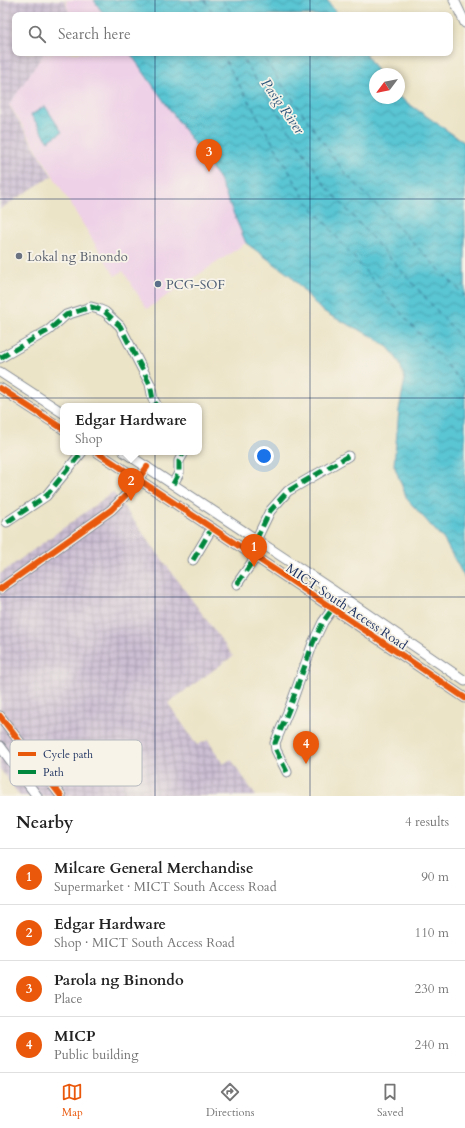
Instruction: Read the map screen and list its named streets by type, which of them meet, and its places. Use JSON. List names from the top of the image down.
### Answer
{
  "streets": {
    "street": ["MICT South Access Road"]
  },
  "water": ["Pasig River"],
  "places": ["Lokal ng Binondo", "PCG-SOF"],
  "legend": ["Cycle path", "Path"],
  "north": "bottom left",
  "page": {
    "search": "Search here",
    "pins": [
      "3",
      "2",
      "1",
      "4"
    ],
    "popup": ["Edgar Hardware", "Shop"],
    "heading": ["Nearby", "4 results"],
    "list": [
      {
        "mark": "1",
        "name": "Milcare General Merchandise",
        "note": "Supermarket · MICT South Access Road",
        "value": "90 m"
      },
      {
        "mark": "2",
        "name": "Edgar Hardware",
        "note": "Shop · MICT South Access Road",
        "value": "110 m"
      },
      {
        "mark": "3",
        "name": "Parola ng Binondo",
        "note": "Place",
        "value": "230 m"
      },
      {
        "mark": "4",
        "name": "MICP",
        "note": "Public building",
        "value": "240 m"
      }
    ],
    "nav": ["Map", "Directions", "Saved"]
  }
}
